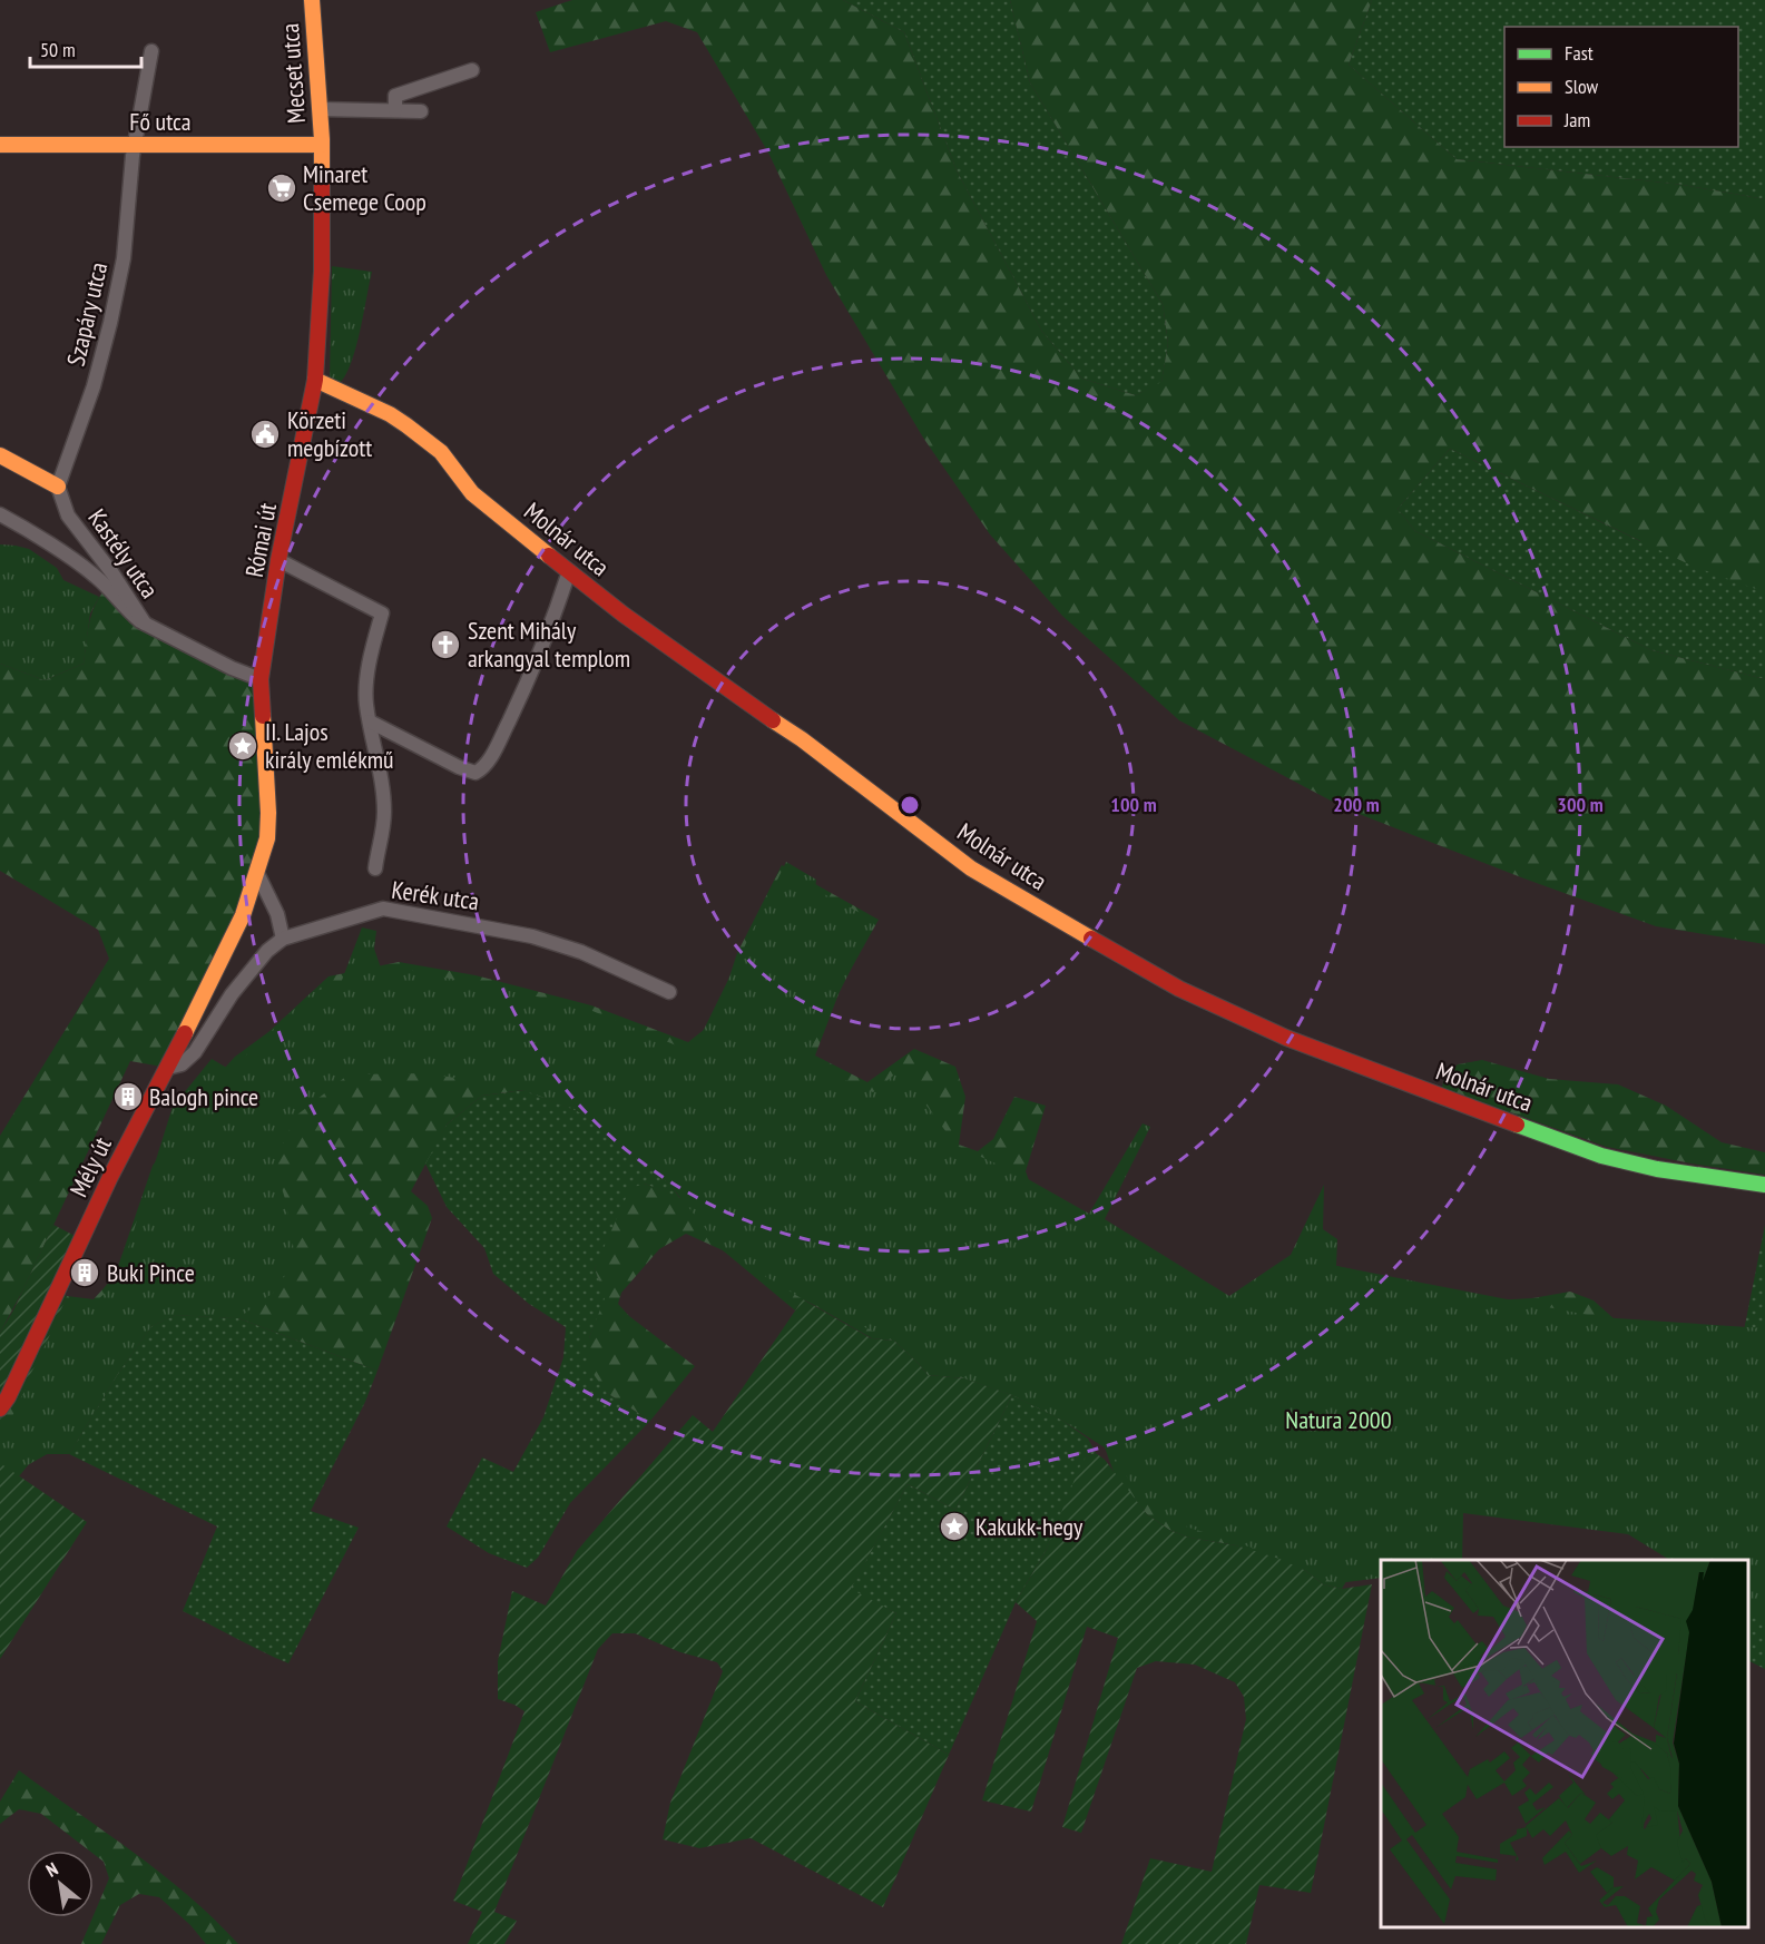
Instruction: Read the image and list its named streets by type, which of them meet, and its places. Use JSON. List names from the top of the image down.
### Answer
{
  "streets": {
    "street": [
      "Mecset utca",
      "Fő utca",
      "Szapáry utca",
      "Molnár utca",
      "Római út",
      "Kastély utca",
      "Kerék utca",
      "Mély út"
    ]
  },
  "crossings": [
    ["Mecset utca", "Fő utca"],
    ["Mecset utca", "Római út"],
    ["Fő utca", "Szapáry utca"],
    ["Fő utca", "Római út"],
    ["Szapáry utca", "Kastély utca"],
    ["Molnár utca", "Római út"],
    ["Római út", "Kastély utca"],
    ["Római út", "Mély út"],
    ["Kerék utca", "Mély út"]
  ],
  "parks": ["Natura 2000"],
  "places": {
    "supermarket": ["Minaret Csemege Coop"],
    "public building": ["Körzeti megbízott"],
    "church": ["Szent Mihály arkangyal templom"],
    "place": ["II. Lajos király emlékmű", "Kakukk-hegy"],
    "building": ["Balogh pince", "Buki Pince"]
  },
  "legend": ["Fast", "Slow", "Jam"],
  "scale_bar": "50 m",
  "north": "top left",
  "rings": ["100 m", "200 m", "300 m"]
}
